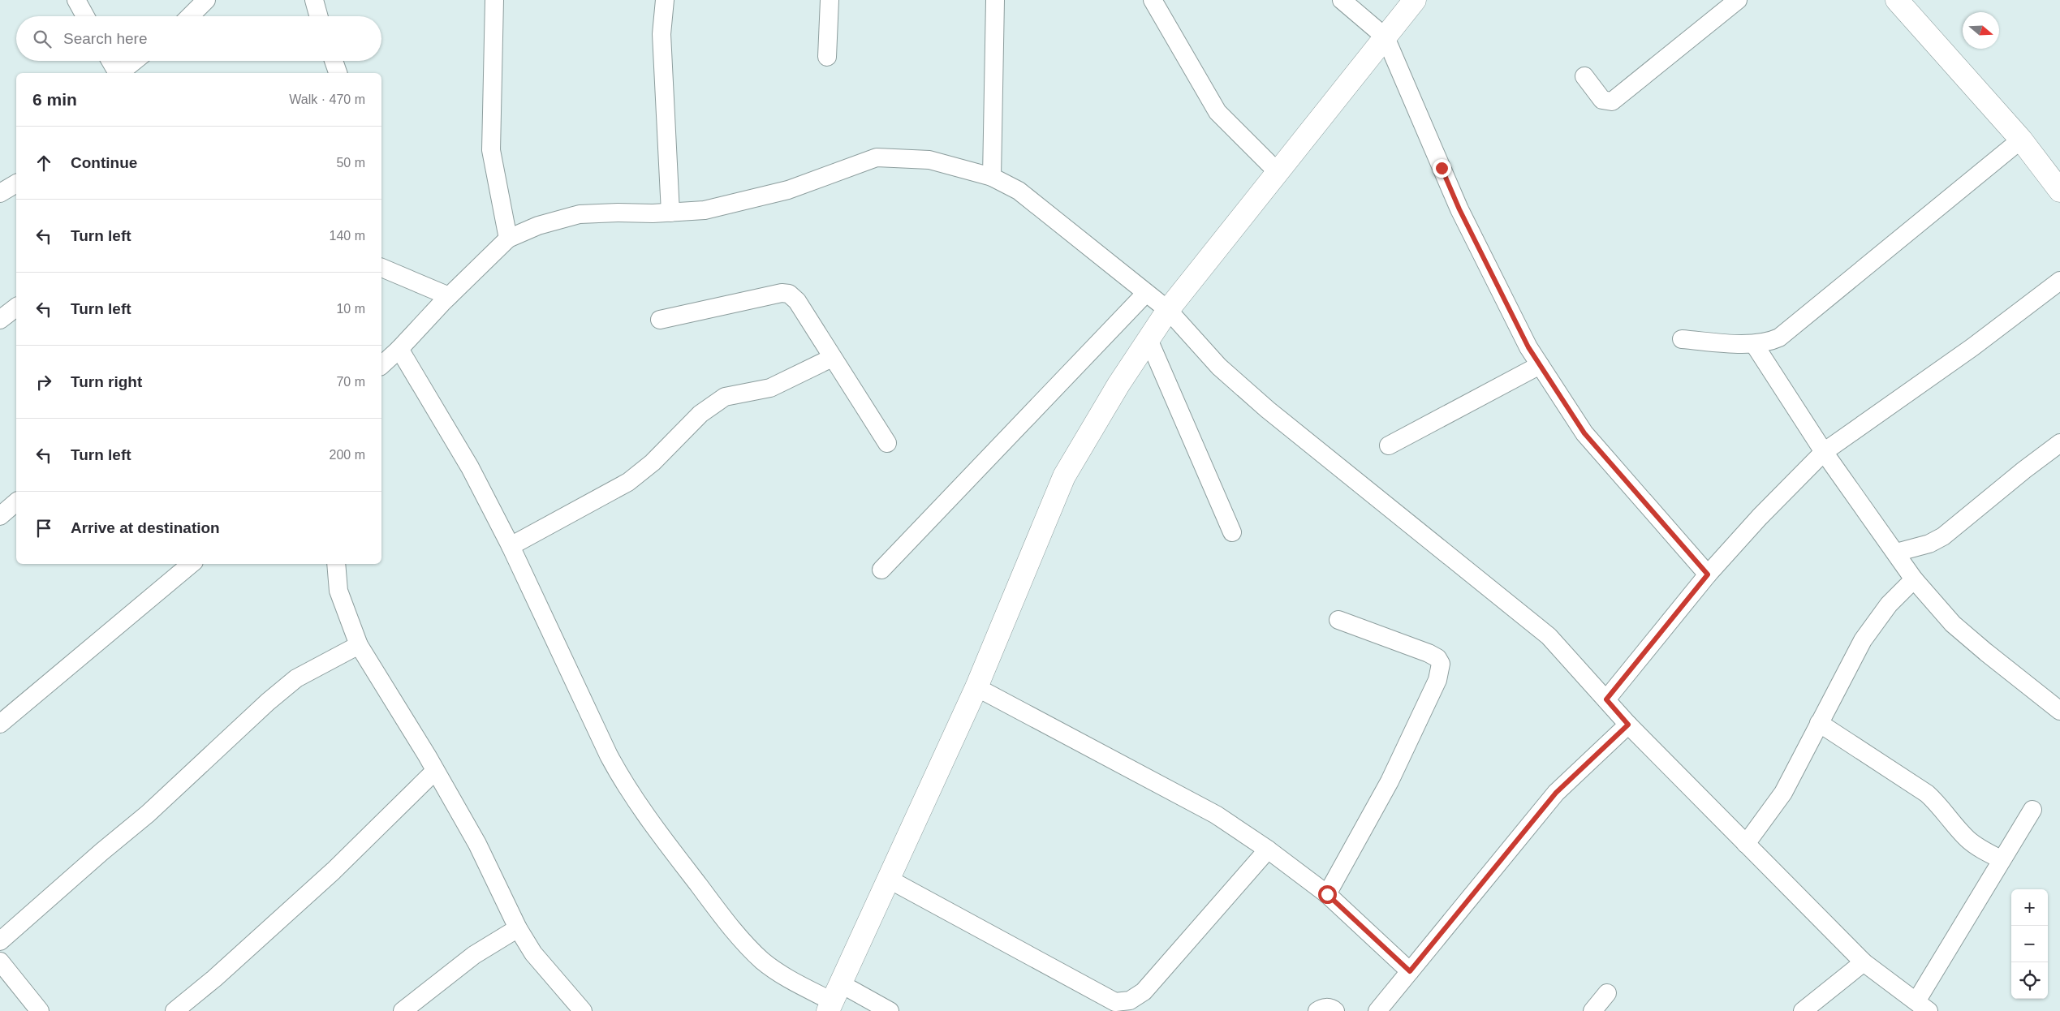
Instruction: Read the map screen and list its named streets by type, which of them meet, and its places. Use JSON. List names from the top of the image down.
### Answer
{
  "north": "right",
  "page": {
    "search": "Search here",
    "heading": ["6 min", "Walk · 470 m"],
    "list": [
      ["Continue", "50 m"],
      ["Turn left", "140 m"],
      ["Turn left", "10 m"],
      ["Turn right", "70 m"],
      ["Turn left", "200 m"],
      "Arrive at destination"
    ],
    "map_buttons": ["+", "−"]
  }
}
